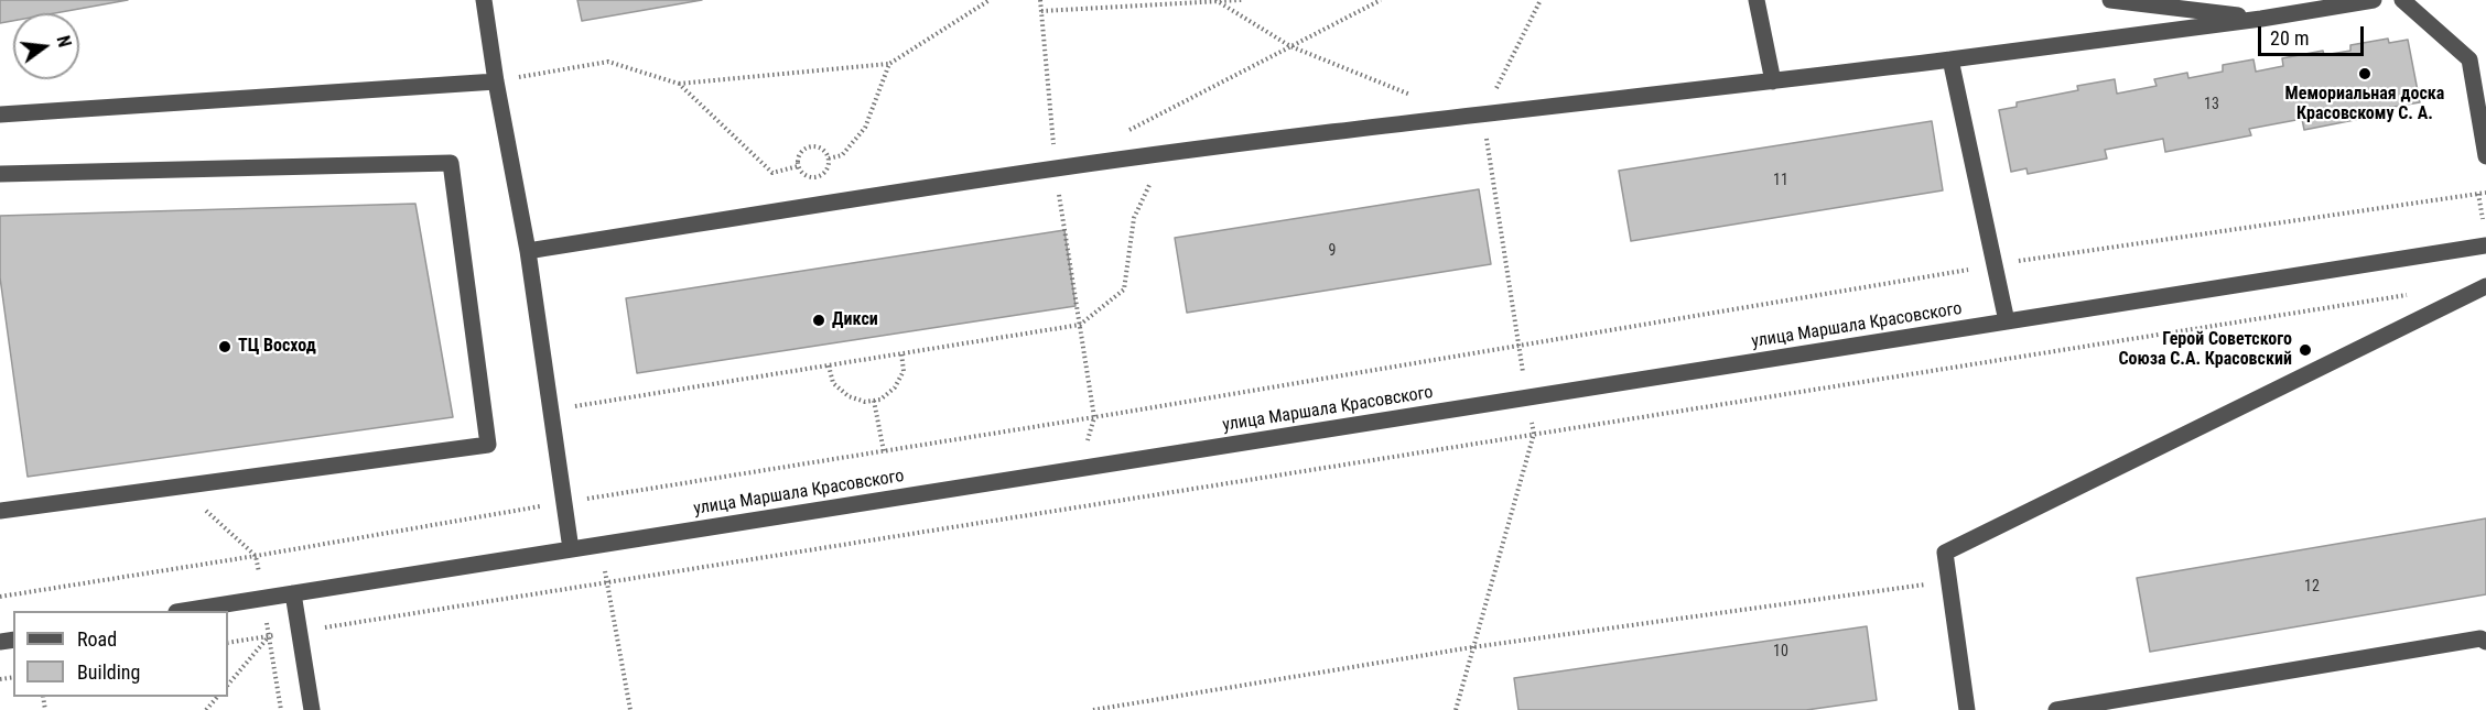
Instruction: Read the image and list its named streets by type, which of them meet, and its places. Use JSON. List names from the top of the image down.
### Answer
{
  "streets": {
    "street": ["улица Маршала Красовского"]
  },
  "places": [
    "Мемориальная доска Красовскому С. А.",
    "Дикси",
    "ТЦ Восход",
    "Герой Советского Союза С.А. Красовский"
  ],
  "house_numbers": [
    "13",
    "11",
    "9",
    "12",
    "10"
  ],
  "legend": ["Road", "Building"],
  "scale_bar": "20 m",
  "north": "right"
}
